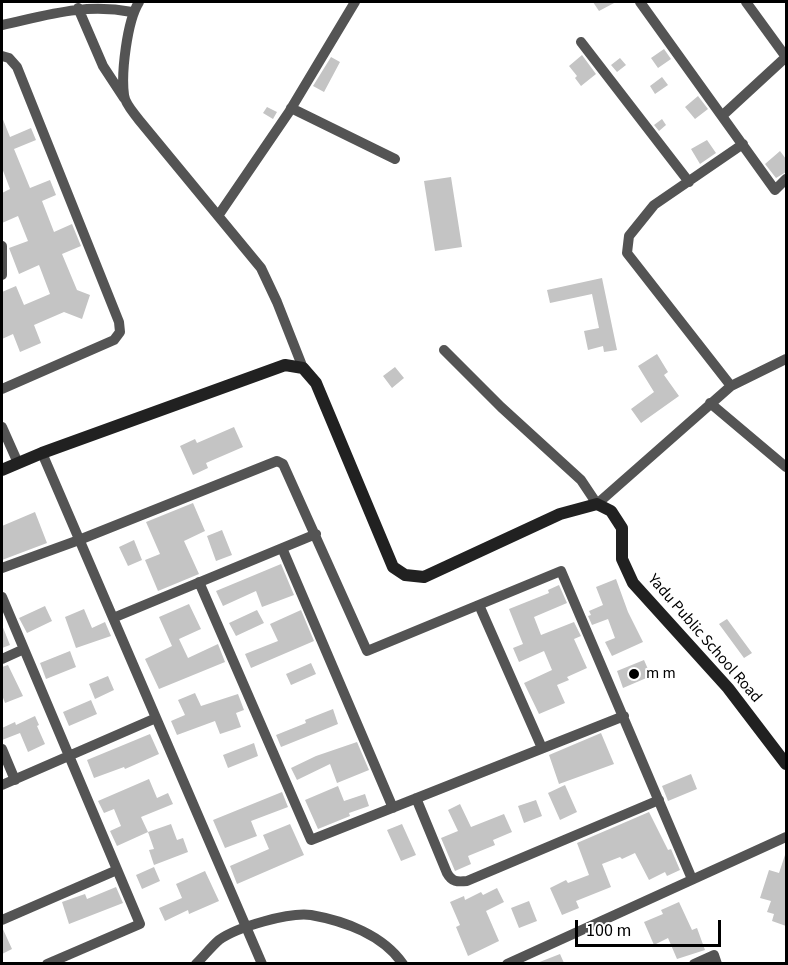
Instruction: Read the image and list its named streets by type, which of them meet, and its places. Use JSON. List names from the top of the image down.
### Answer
{
  "streets": {
    "street": ["Yadu Public School Road"]
  },
  "places": ["m m"],
  "scale_bar": "100 m"
}
